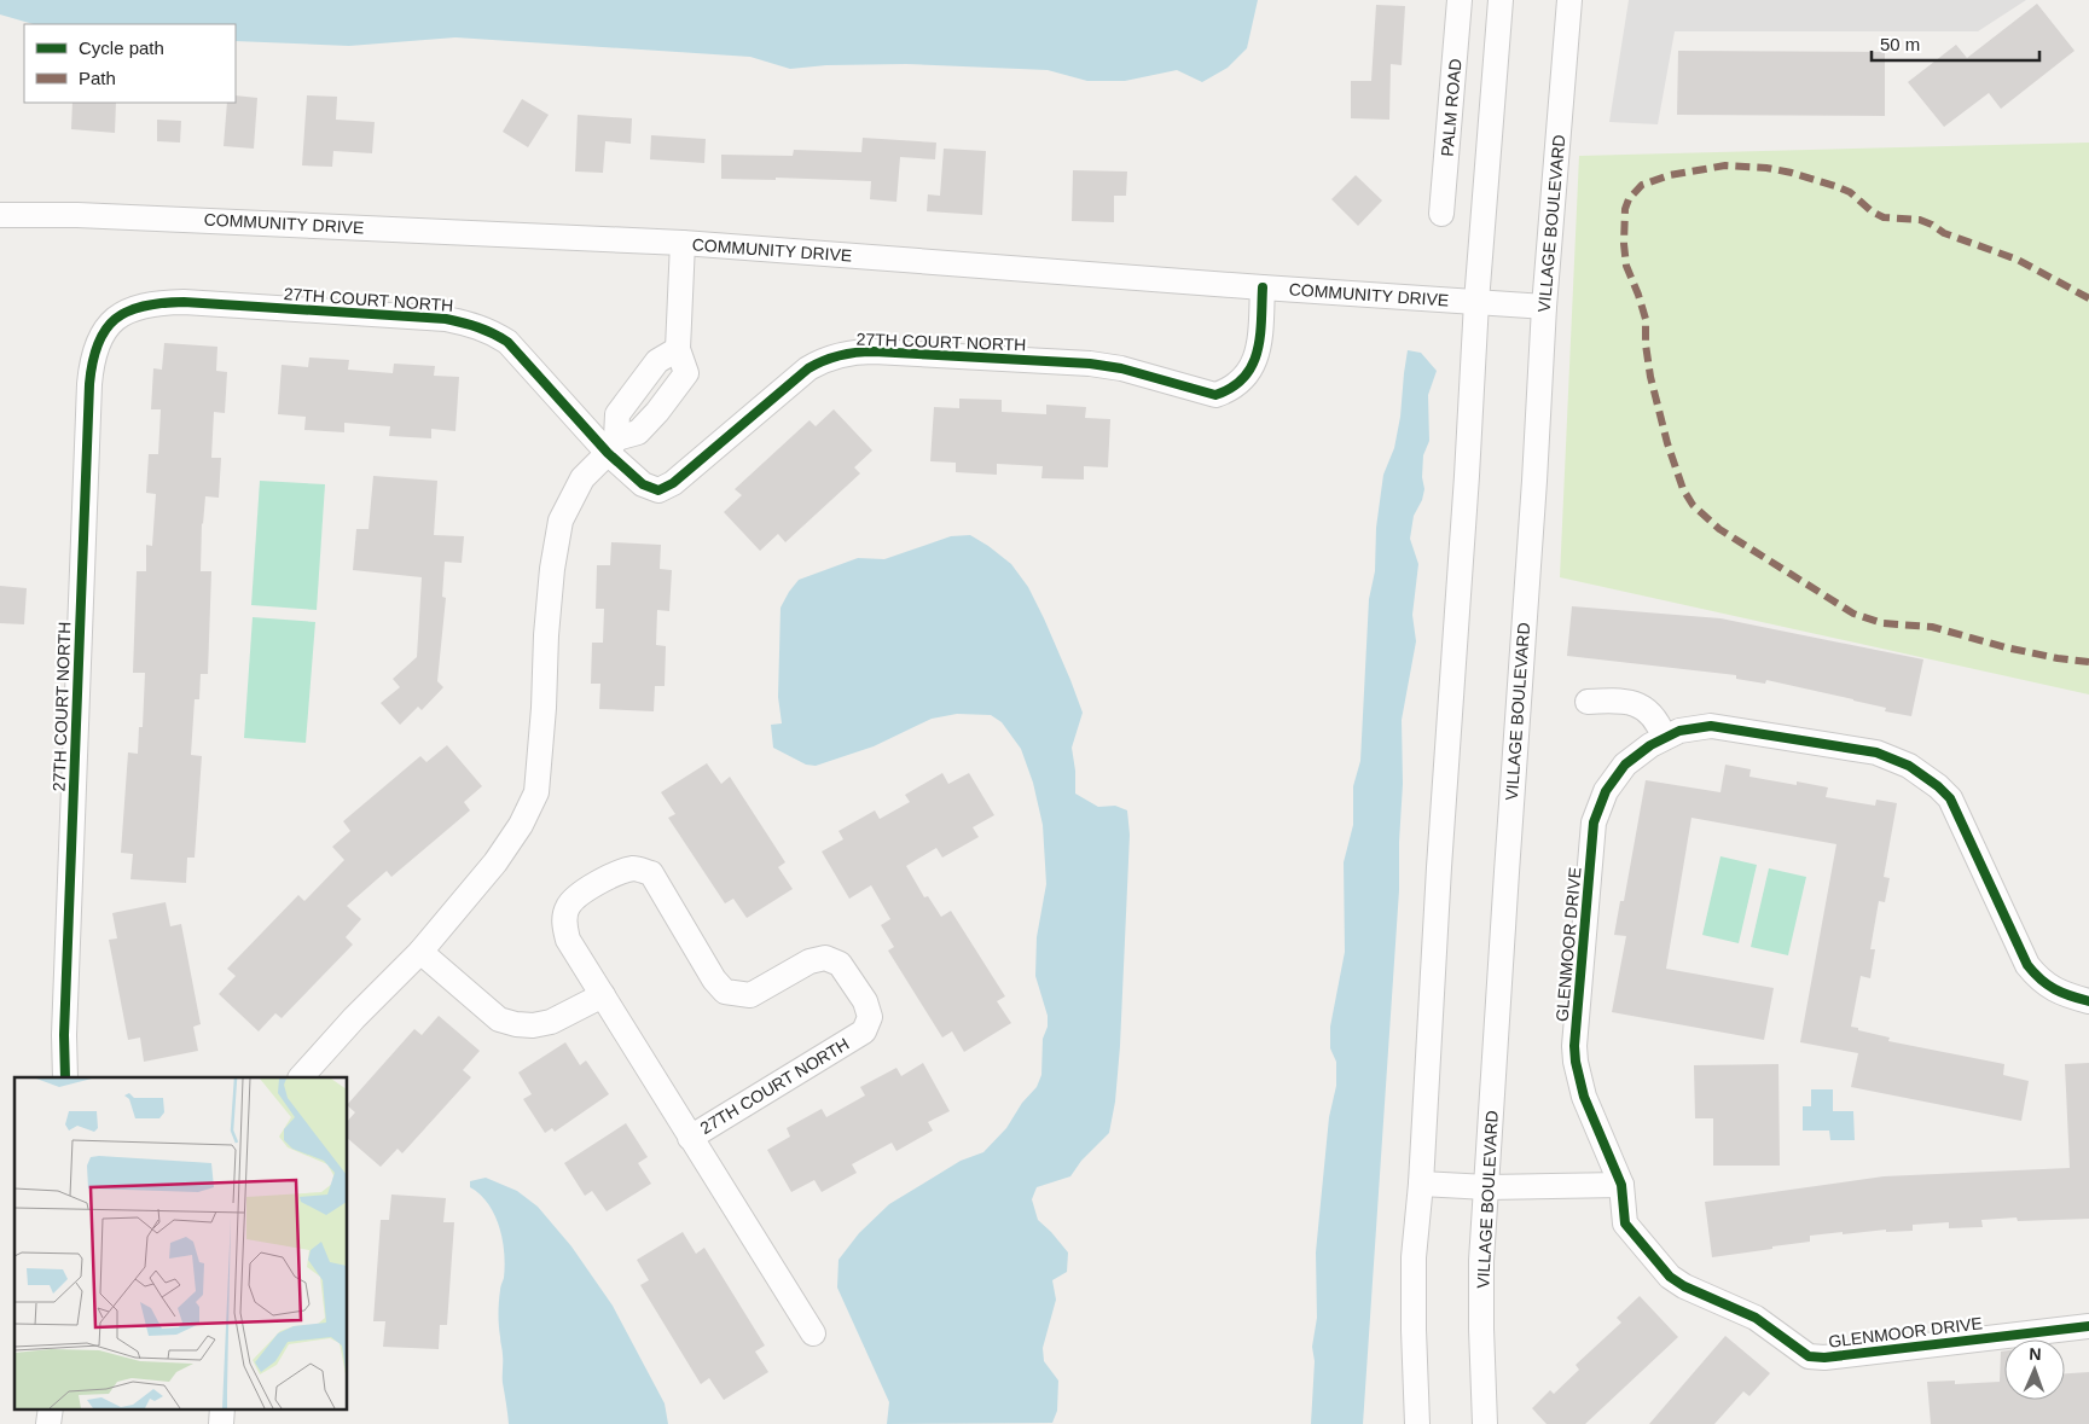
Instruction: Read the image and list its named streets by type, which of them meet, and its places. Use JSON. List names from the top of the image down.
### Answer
{
  "streets": {
    "street": [
      "PALM ROAD",
      "COMMUNITY DRIVE",
      "VILLAGE BOULEVARD",
      "27TH COURT NORTH",
      "GLENMOOR DRIVE"
    ]
  },
  "crossings": [
    ["COMMUNITY DRIVE", "VILLAGE BOULEVARD"],
    ["COMMUNITY DRIVE", "27TH COURT NORTH"]
  ],
  "legend": ["Cycle path", "Path"],
  "scale_bar": "50 m",
  "north": "top"
}
